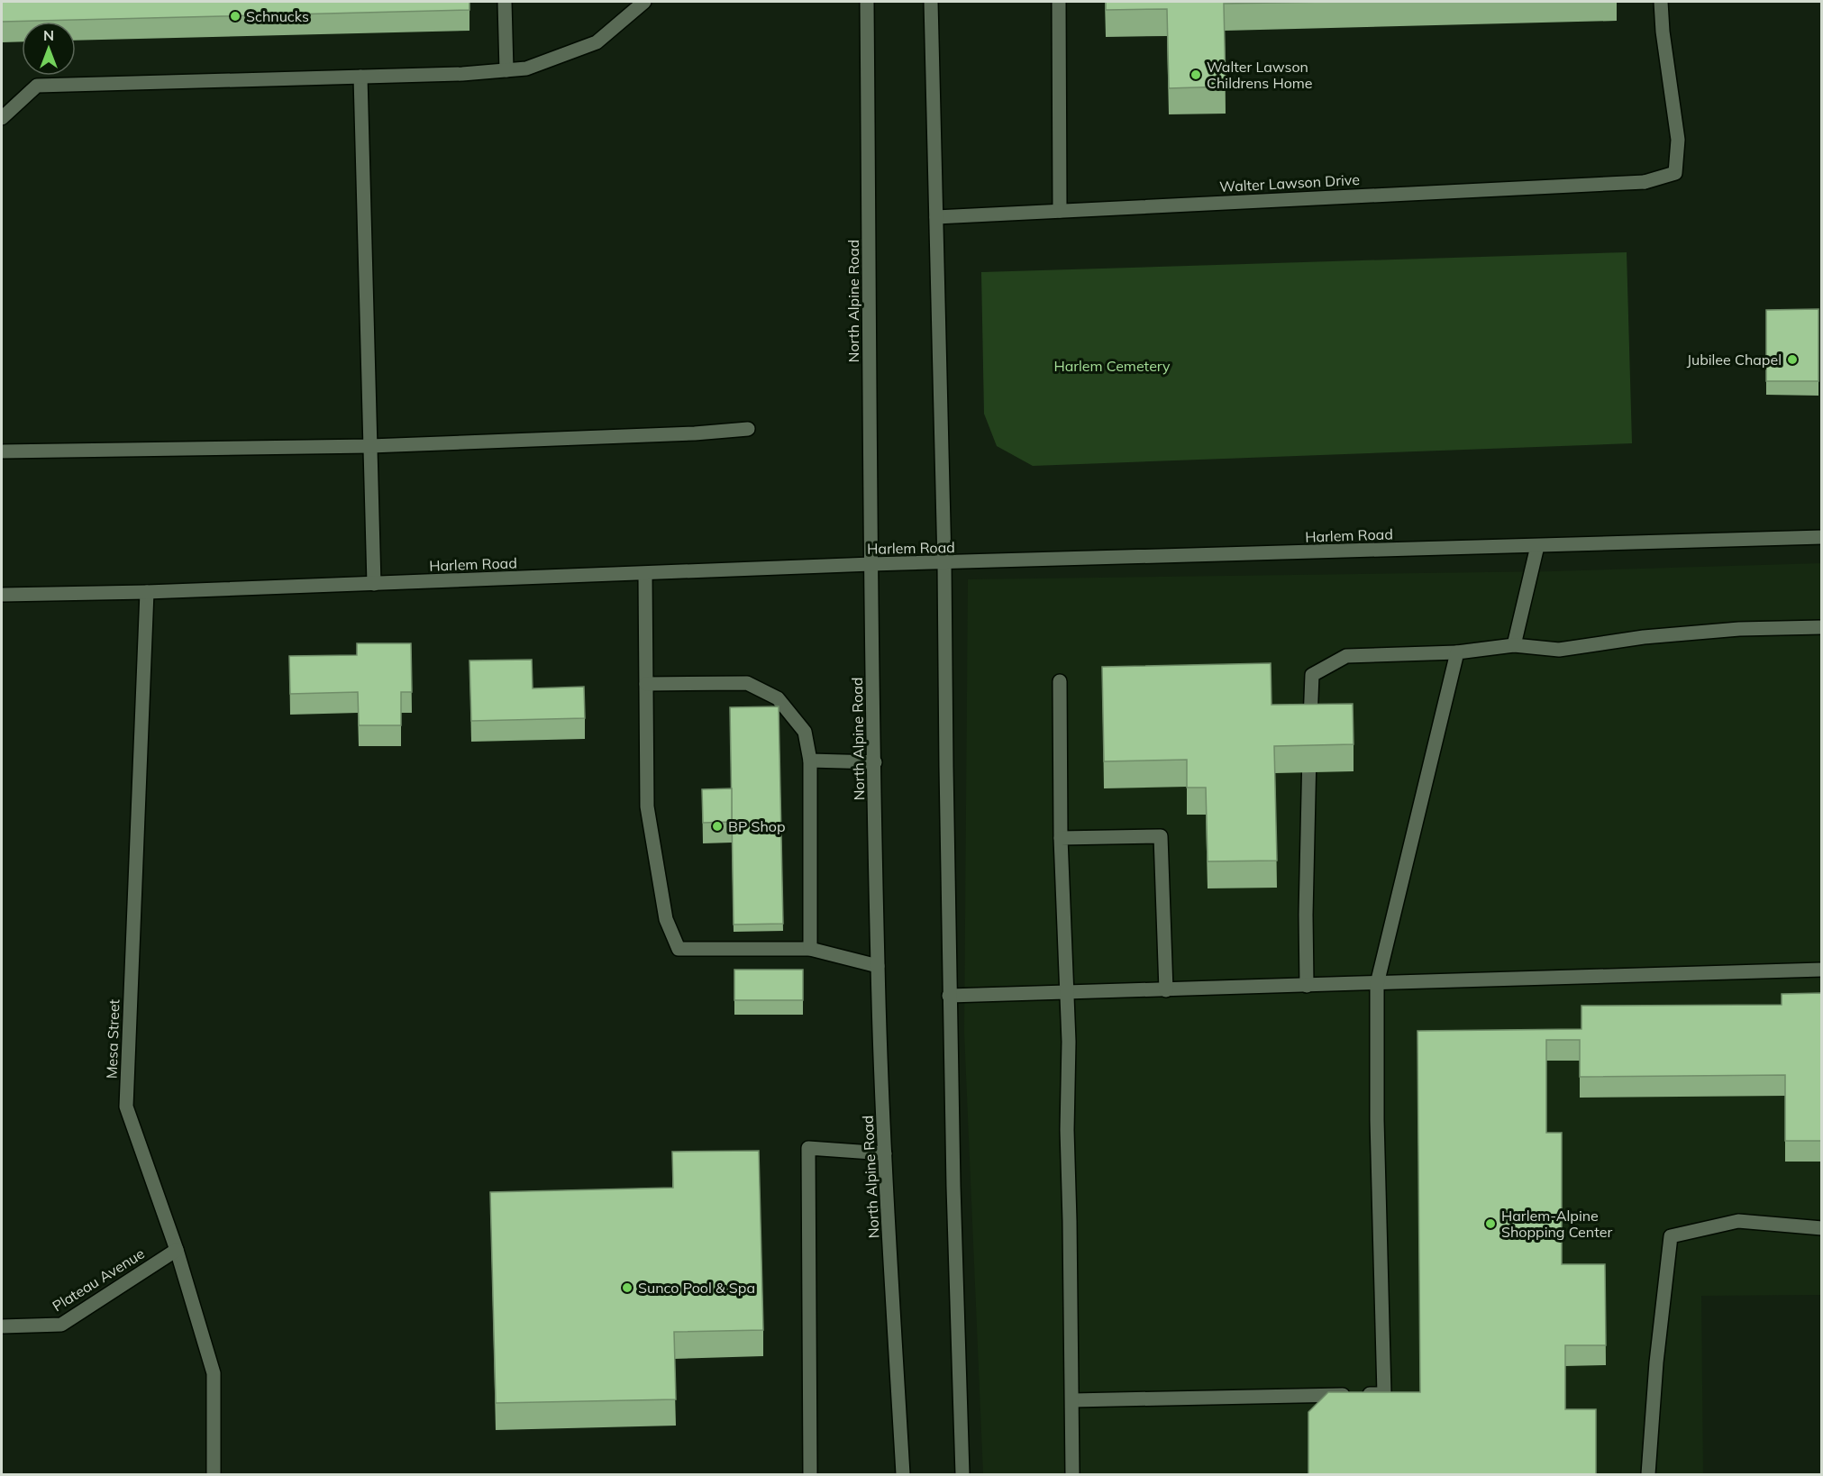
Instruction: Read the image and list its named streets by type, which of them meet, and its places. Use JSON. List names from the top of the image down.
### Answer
{
  "streets": {
    "main road": [
      "Walter Lawson Drive",
      "North Alpine Road",
      "Harlem Road",
      "Mesa Street",
      "Plateau Avenue"
    ]
  },
  "crossings": [
    ["North Alpine Road", "Harlem Road"],
    ["Harlem Road", "Mesa Street"],
    ["Mesa Street", "Plateau Avenue"]
  ],
  "parks": ["Harlem Cemetery"],
  "places": [
    "Schnucks",
    "Walter Lawson Childrens Home",
    "Jubilee Chapel",
    "BP Shop",
    "Harlem-Alpine Shopping Center",
    "Sunco Pool & Spa"
  ],
  "north": "top"
}
